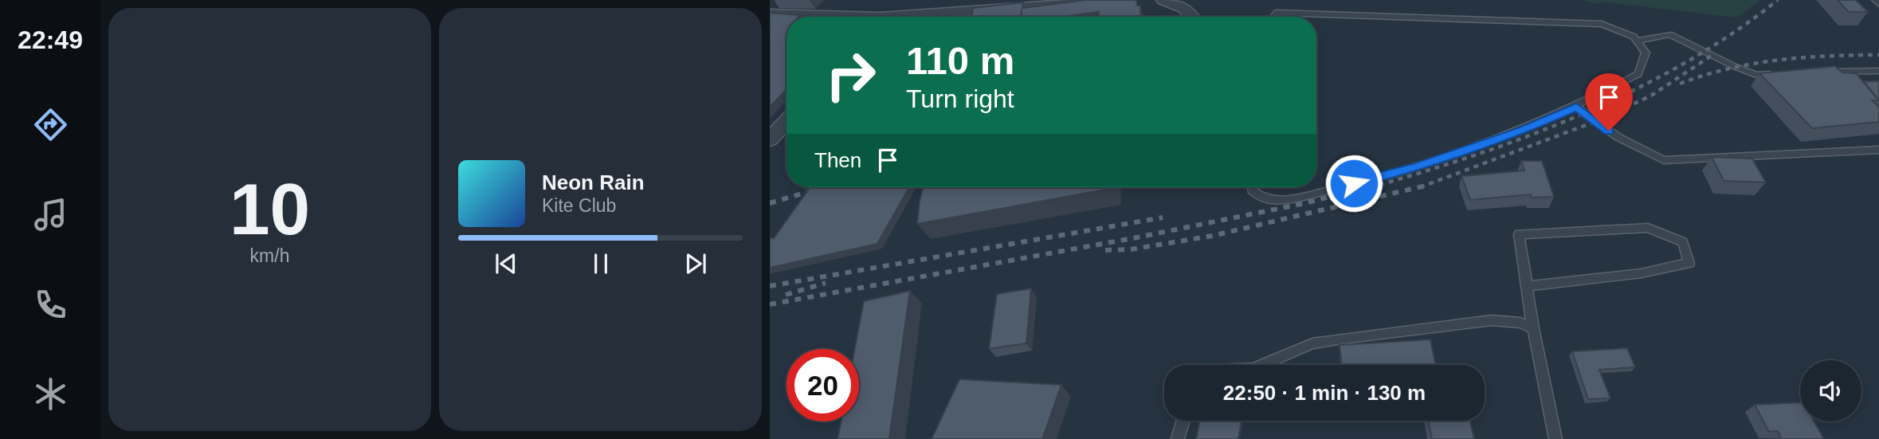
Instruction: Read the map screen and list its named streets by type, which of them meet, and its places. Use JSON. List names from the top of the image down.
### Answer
{
  "page": {
    "tabs": "22:49",
    "tile": ["10", "km/h"],
    "turn": ["110 m", "Turn right"],
    "then": "Then",
    "song": ["Neon Rain", "Kite Club"],
    "limit": "20",
    "trip": "22:50 · 1 min · 130 m"
  }
}
